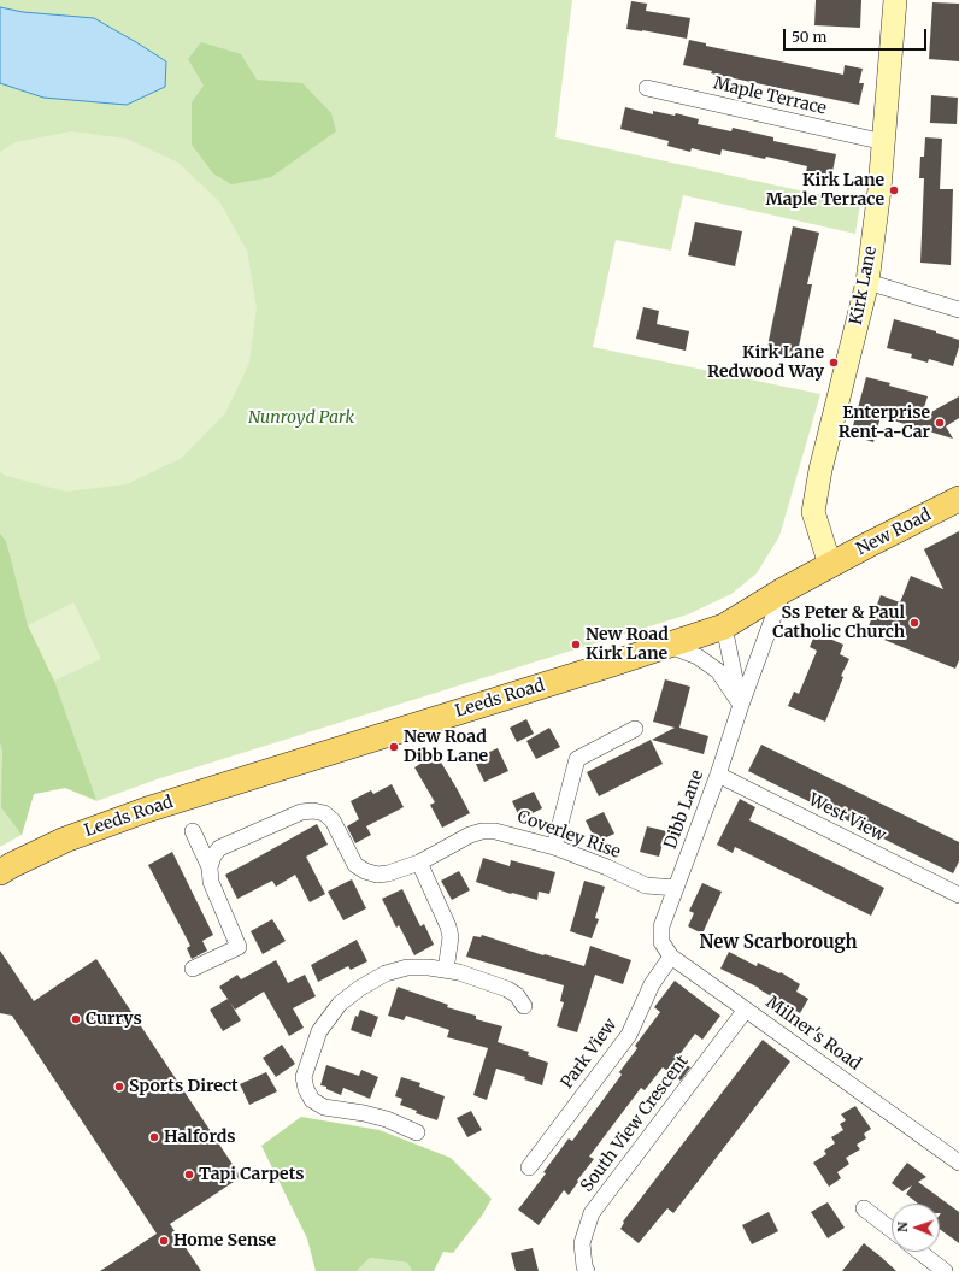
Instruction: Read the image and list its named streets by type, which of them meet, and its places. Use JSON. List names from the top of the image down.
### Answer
{
  "streets": {
    "main road": ["New Road", "Leeds Road"],
    "street": [
      "Maple Terrace",
      "Kirk Lane",
      "Dibb Lane",
      "West View",
      "Coverley Rise",
      "Milner's Road",
      "Park View",
      "South View Crescent"
    ]
  },
  "crossings": [
    ["Maple Terrace", "Kirk Lane"],
    ["Kirk Lane", "New Road"],
    ["Kirk Lane", "Leeds Road"],
    ["New Road", "Leeds Road"],
    ["Leeds Road", "Dibb Lane"],
    ["Dibb Lane", "West View"],
    ["Dibb Lane", "Coverley Rise"],
    ["Dibb Lane", "Milner's Road"],
    ["Dibb Lane", "Park View"],
    ["Milner's Road", "Park View"],
    ["Milner's Road", "South View Crescent"]
  ],
  "districts": ["New Scarborough"],
  "parks": ["Nunroyd Park"],
  "places": [
    "Kirk Lane Maple Terrace",
    "Kirk Lane Redwood Way",
    "Enterprise Rent-a-Car",
    "Ss Peter & Paul Catholic Church",
    "New Road Kirk Lane",
    "New Road Dibb Lane",
    "Currys",
    "Sports Direct",
    "Halfords",
    "Tapi Carpets",
    "Home Sense"
  ],
  "scale_bar": "50 m",
  "north": "left"
}
